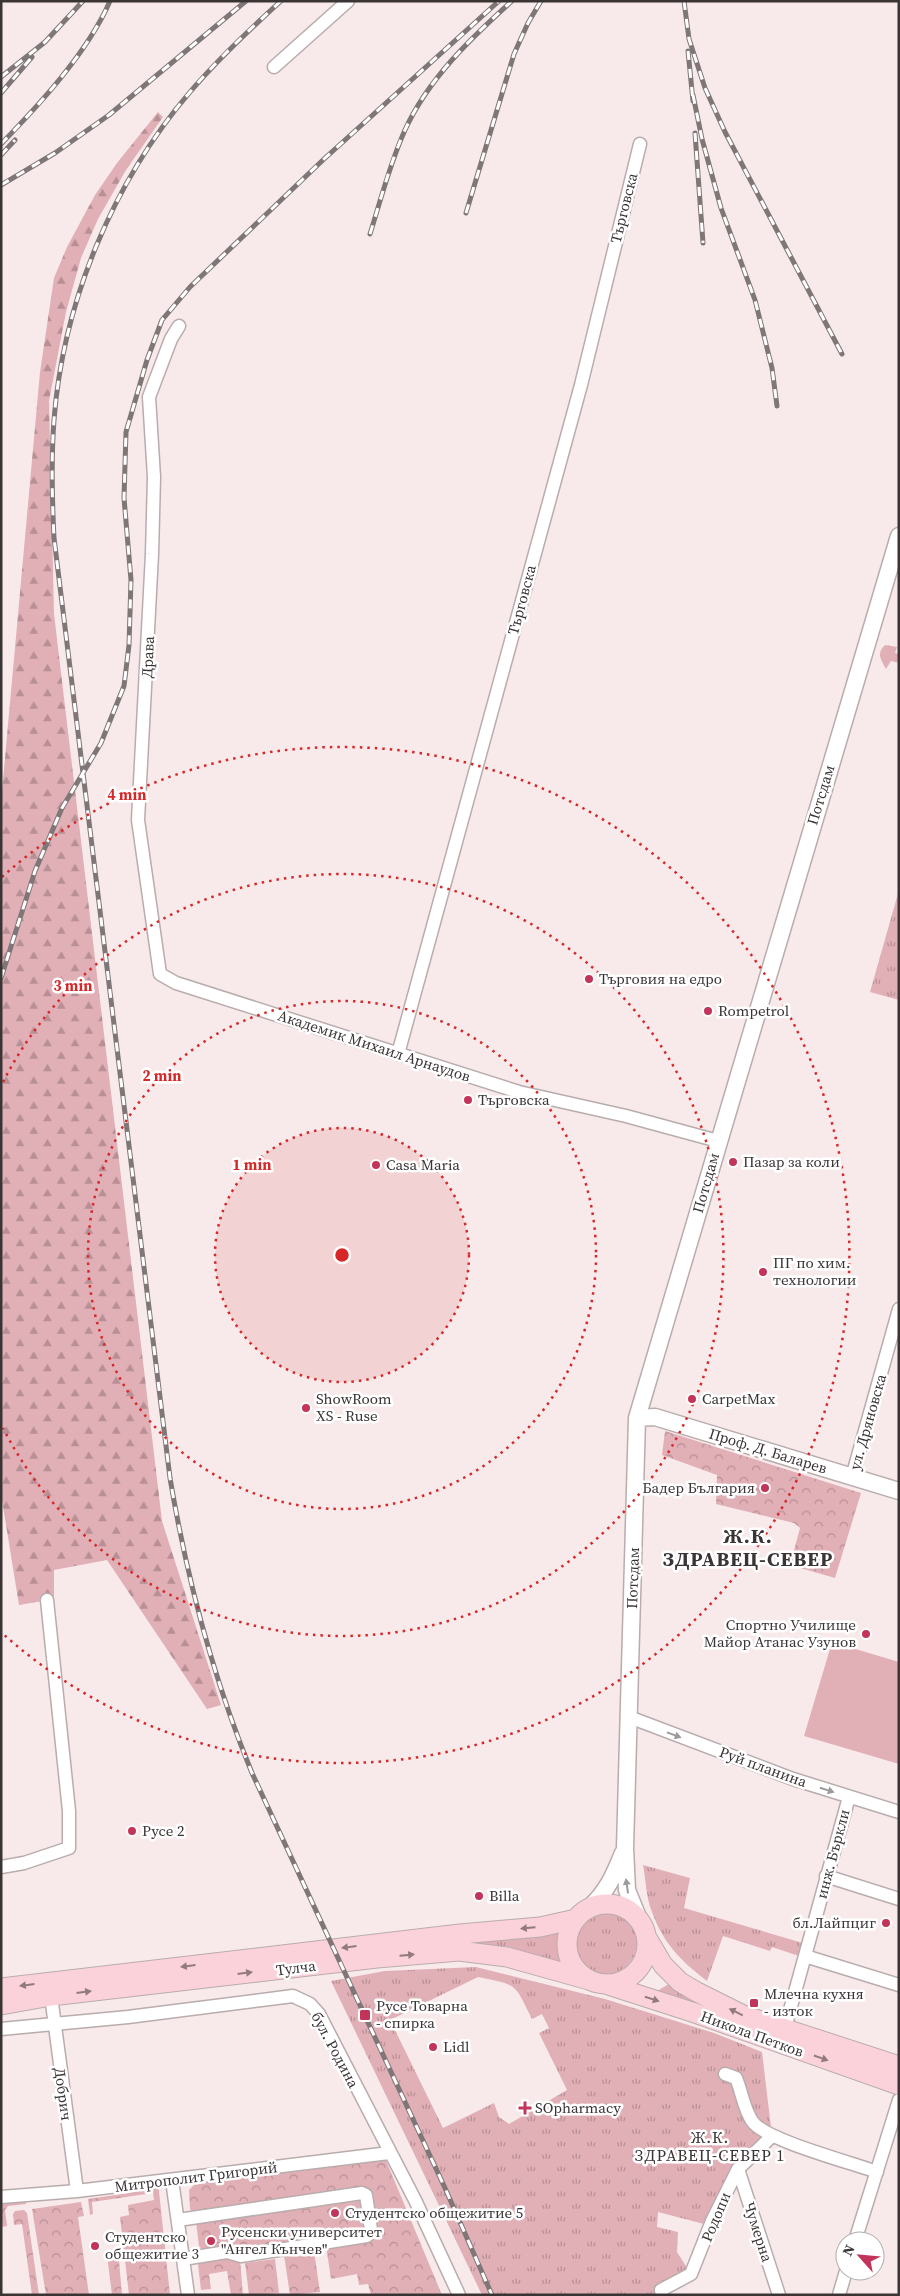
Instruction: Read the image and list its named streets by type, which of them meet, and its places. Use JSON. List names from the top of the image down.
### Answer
{
  "streets": {
    "main road": ["Тулча", "Никола Петков"],
    "street": [
      "Търговска",
      "Драва",
      "Потсдам",
      "Академик Михаил Арнаудов",
      "ул. Дряновска",
      "Проф. Д. Баларев",
      "Руй планина",
      "инж. Бъркли",
      "бул. Родина",
      "Добрич",
      "Митрополит Григорий",
      "Родопи",
      "Чумерна"
    ]
  },
  "crossings": [
    ["Търговска", "Академик Михаил Арнаудов"],
    ["Драва", "Академик Михаил Арнаудов"],
    ["Потсдам", "Академик Михаил Арнаудов"],
    ["Потсдам", "Проф. Д. Баларев"],
    ["Потсдам", "Руй планина"],
    ["Потсдам", "Тулча"],
    ["Потсдам", "Никола Петков"],
    ["ул. Дряновска", "Проф. Д. Баларев"],
    ["Руй планина", "инж. Бъркли"],
    ["инж. Бъркли", "Никола Петков"],
    ["Тулча", "Никола Петков"],
    ["Тулча", "Добрич"],
    ["бул. Родина", "Добрич"],
    ["бул. Родина", "Митрополит Григорий"],
    ["Добрич", "Митрополит Григорий"],
    ["Родопи", "Чумерна"]
  ],
  "one_way": ["Руй планина"],
  "districts": ["Ж.К. ЗДРАВЕЦ-СЕВЕР", "Ж.К. ЗДРАВЕЦ-СЕВЕР 1"],
  "places": {
    "other": [
      "Търговия на едро",
      "Rompetrol",
      "Търговска",
      "Пазар за коли",
      "Casa Maria",
      "ПГ по хим. технологии",
      "CarpetMax",
      "ShowRoom XS - Ruse",
      "Бадер България",
      "Спортно Училище Майор Атанас Узунов",
      "Русе 2",
      "Billa",
      "бл.Лайпциг",
      "Lidl",
      "Студентско общежитие 5",
      "Русенски университет \"Ангел Кънчев\"",
      "Студентско общежитие 3"
    ],
    "transit": ["Млечна кухня - изток", "Русе Товарна - спирка"],
    "health": ["SOpharmacy"]
  },
  "north": "top left",
  "rings": [
    "4 min",
    "3 min",
    "2 min",
    "1 min"
  ]
}
